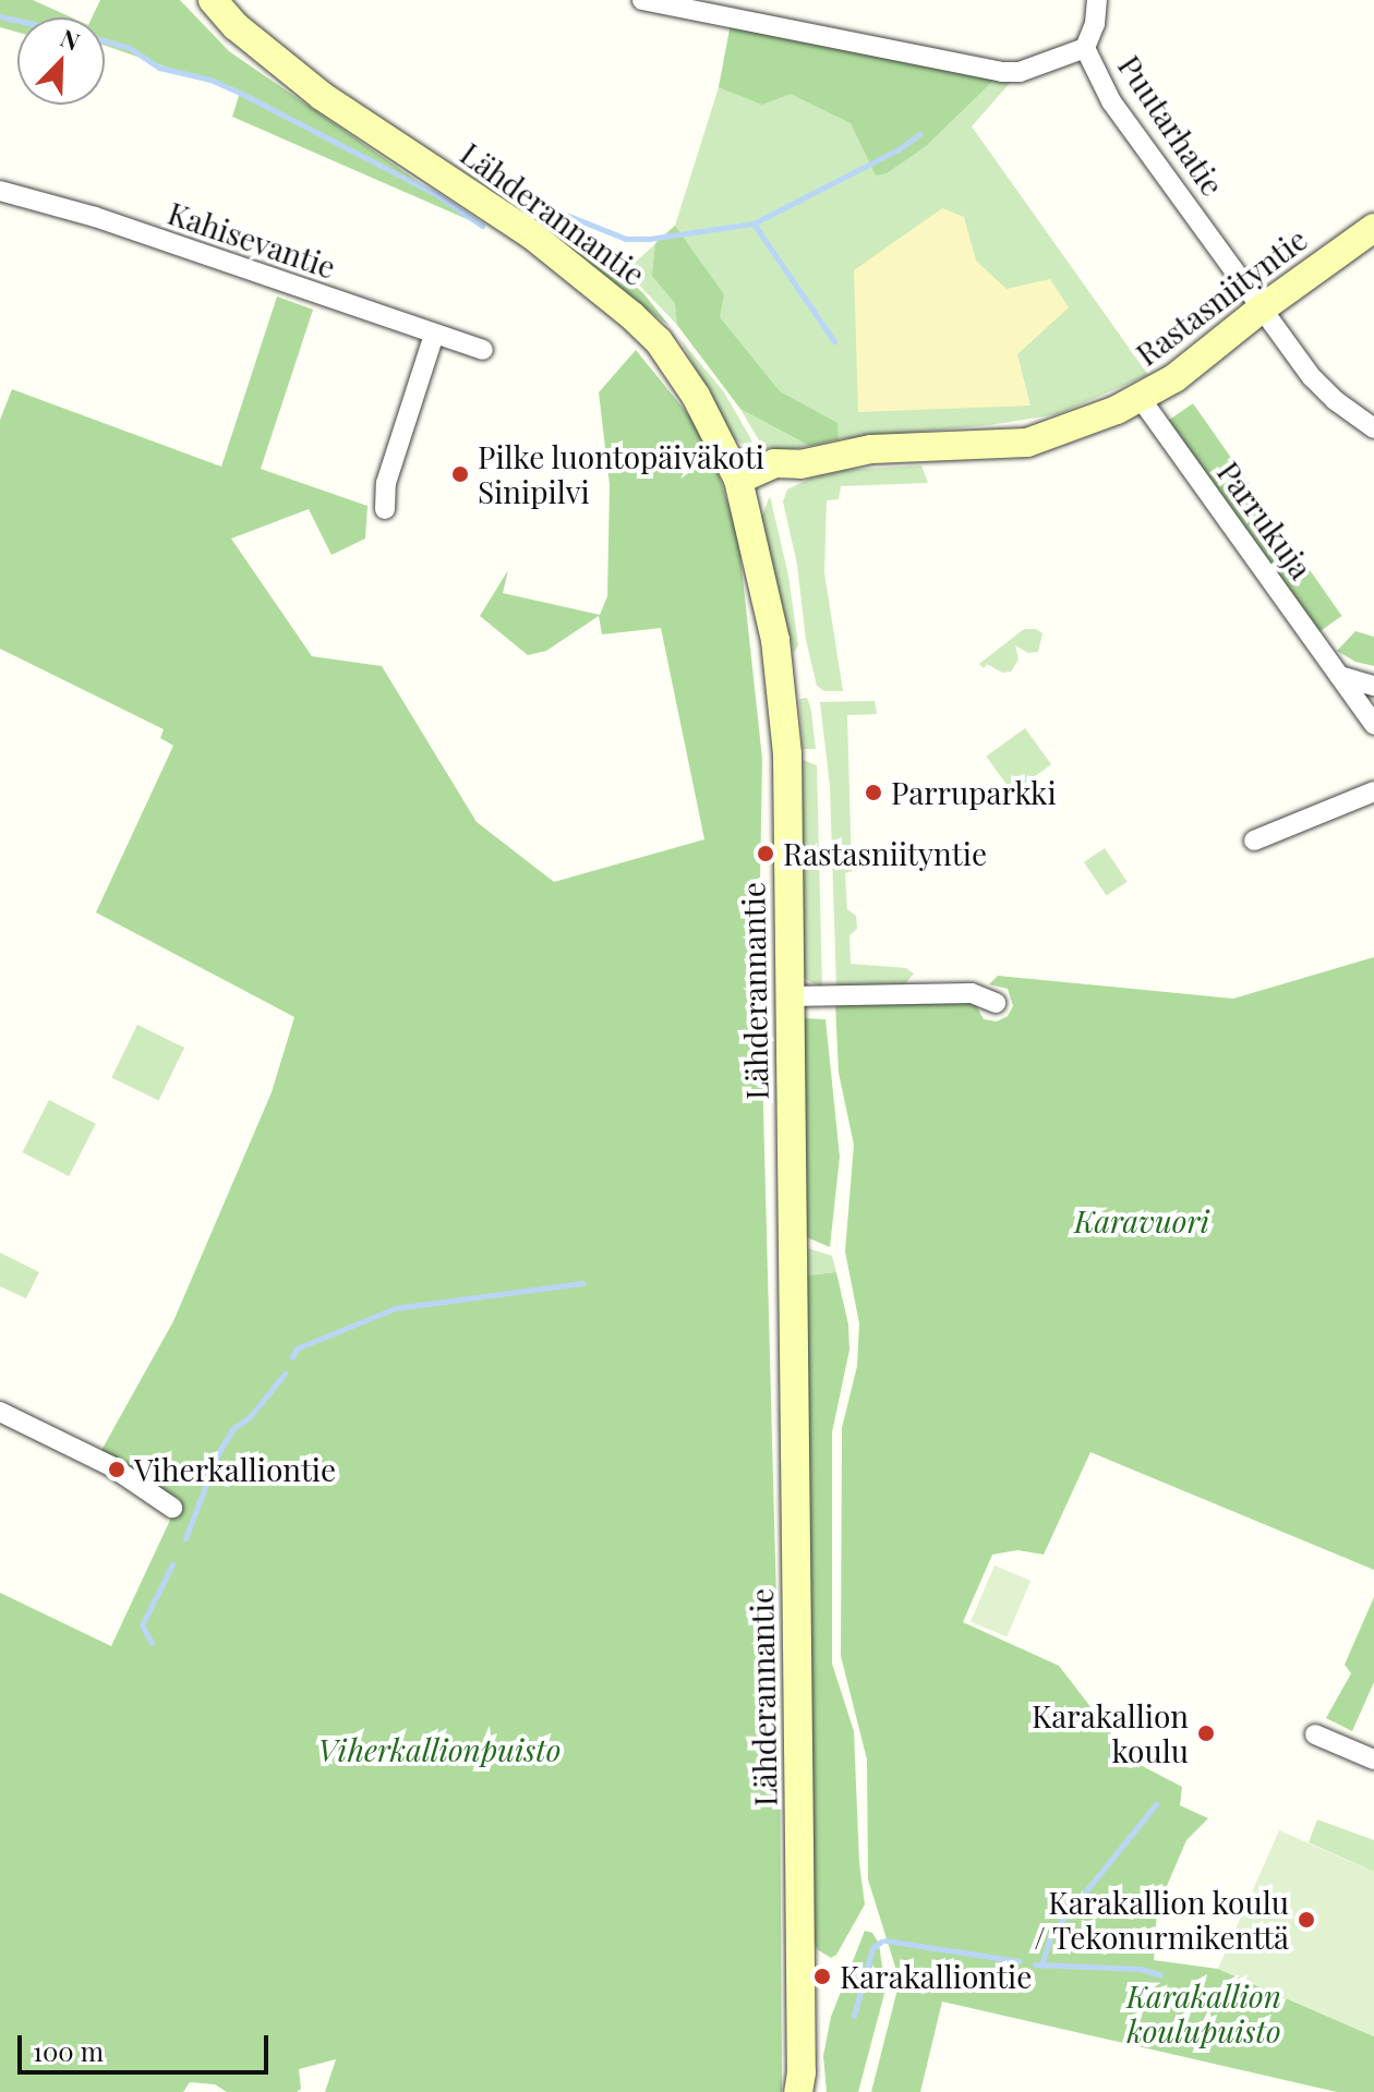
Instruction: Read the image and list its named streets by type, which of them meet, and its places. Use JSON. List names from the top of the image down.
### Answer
{
  "streets": {
    "main road": ["Lähderannantie", "Rastasniityntie"],
    "street": ["Puutarhatie", "Kahisevantie", "Parrukuja"]
  },
  "crossings": [
    ["Puutarhatie", "Rastasniityntie"],
    ["Lähderannantie", "Rastasniityntie"],
    ["Rastasniityntie", "Parrukuja"]
  ],
  "parks": ["Karavuori", "Viherkallionpuisto", "Karakallion koulupuisto"],
  "places": [
    "Pilke luontopäiväkoti Sinipilvi",
    "Parruparkki",
    "Rastasniityntie",
    "Viherkalliontie",
    "Karakallion koulu",
    "Karakallion koulu / Tekonurmikenttä",
    "Karakalliontie"
  ],
  "scale_bar": "100 m",
  "north": "top right"
}
